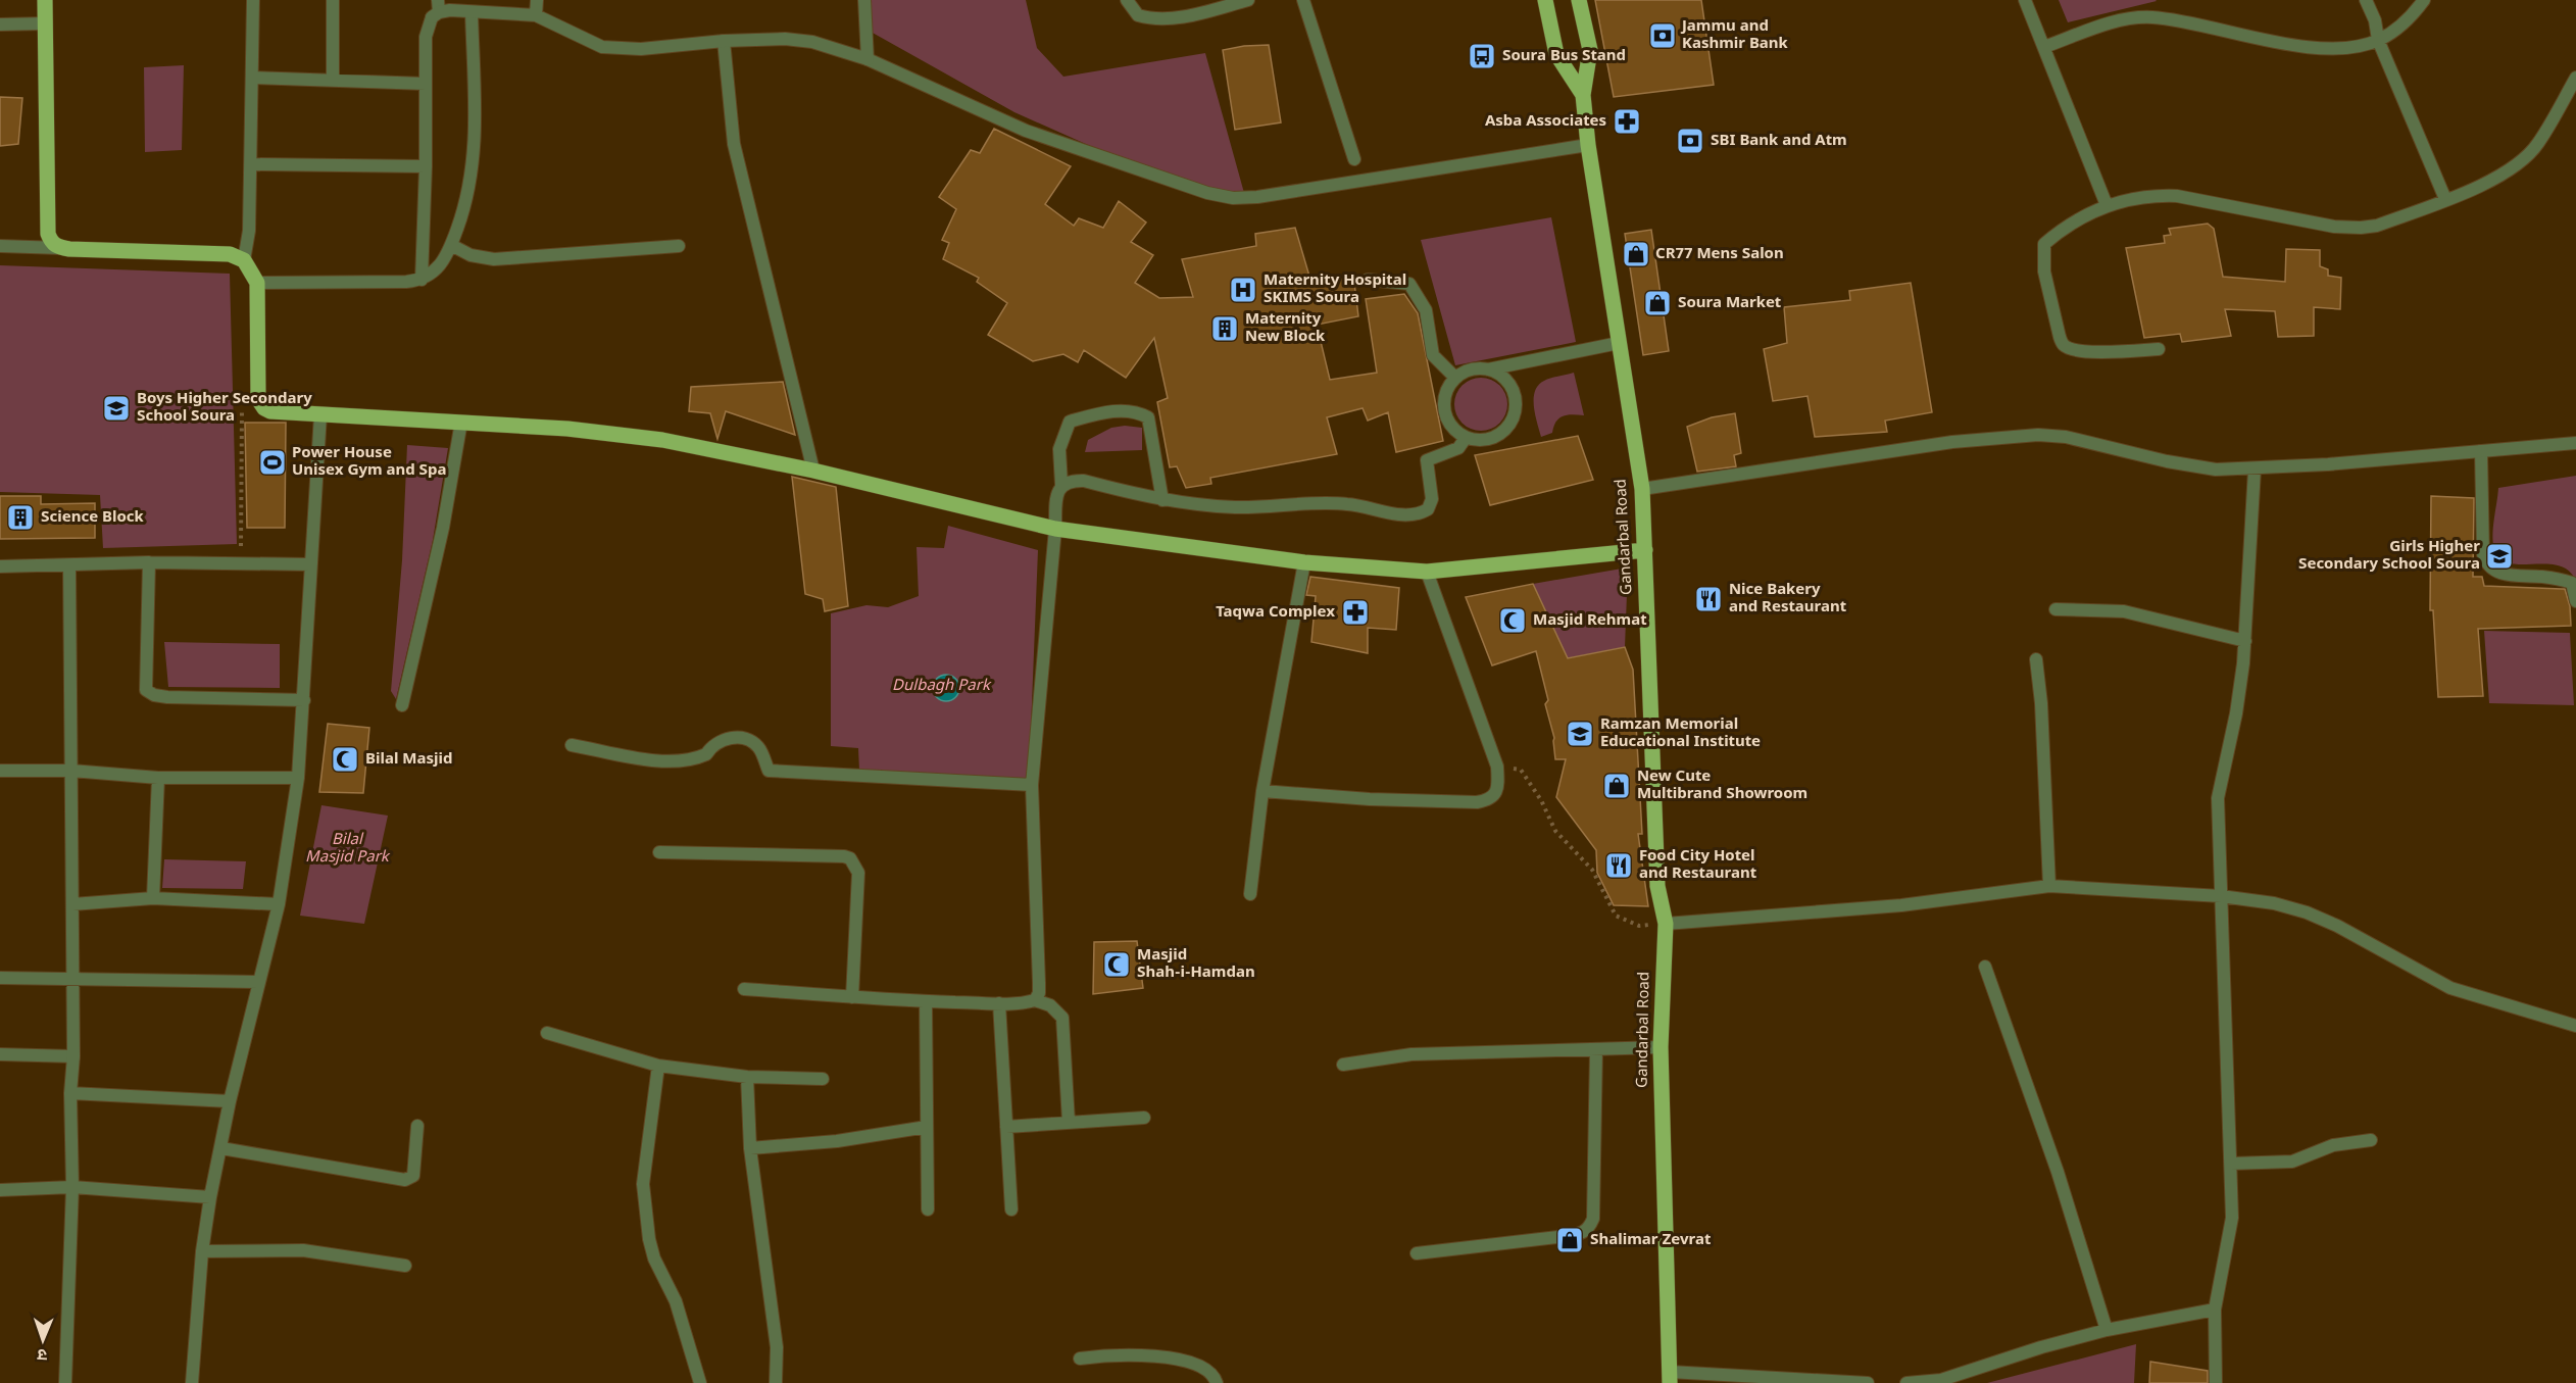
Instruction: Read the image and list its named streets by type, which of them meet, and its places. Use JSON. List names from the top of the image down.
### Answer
{
  "streets": {
    "main road": ["Gandarbal Road"]
  },
  "parks": ["Dulbagh Park", "Bilal Masjid Park"],
  "places": {
    "bank": ["Jammu and Kashmir Bank", "SBI Bank and Atm"],
    "bus stop": ["Soura Bus Stand"],
    "pharmacy": ["Asba Associates", "Taqwa Complex"],
    "shop": [
      "CR77 Mens Salon",
      "Soura Market",
      "New Cute Multibrand Showroom",
      "Shalimar Zevrat"
    ],
    "hospital": ["Maternity Hospital SKIMS Soura"],
    "building": ["Maternity New Block", "Science Block"],
    "school or university": ["Boys Higher Secondary School Soura", "Girls Higher Secondary School Soura", "Ramzan Memorial Educational Institute"],
    "sports": ["Power House Unisex Gym and Spa"],
    "restaurant": ["Nice Bakery and Restaurant", "Food City Hotel and Restaurant"],
    "mosque": ["Masjid Rehmat", "Bilal Masjid", "Masjid Shah-i-Hamdan"]
  },
  "north": "bottom"
}
